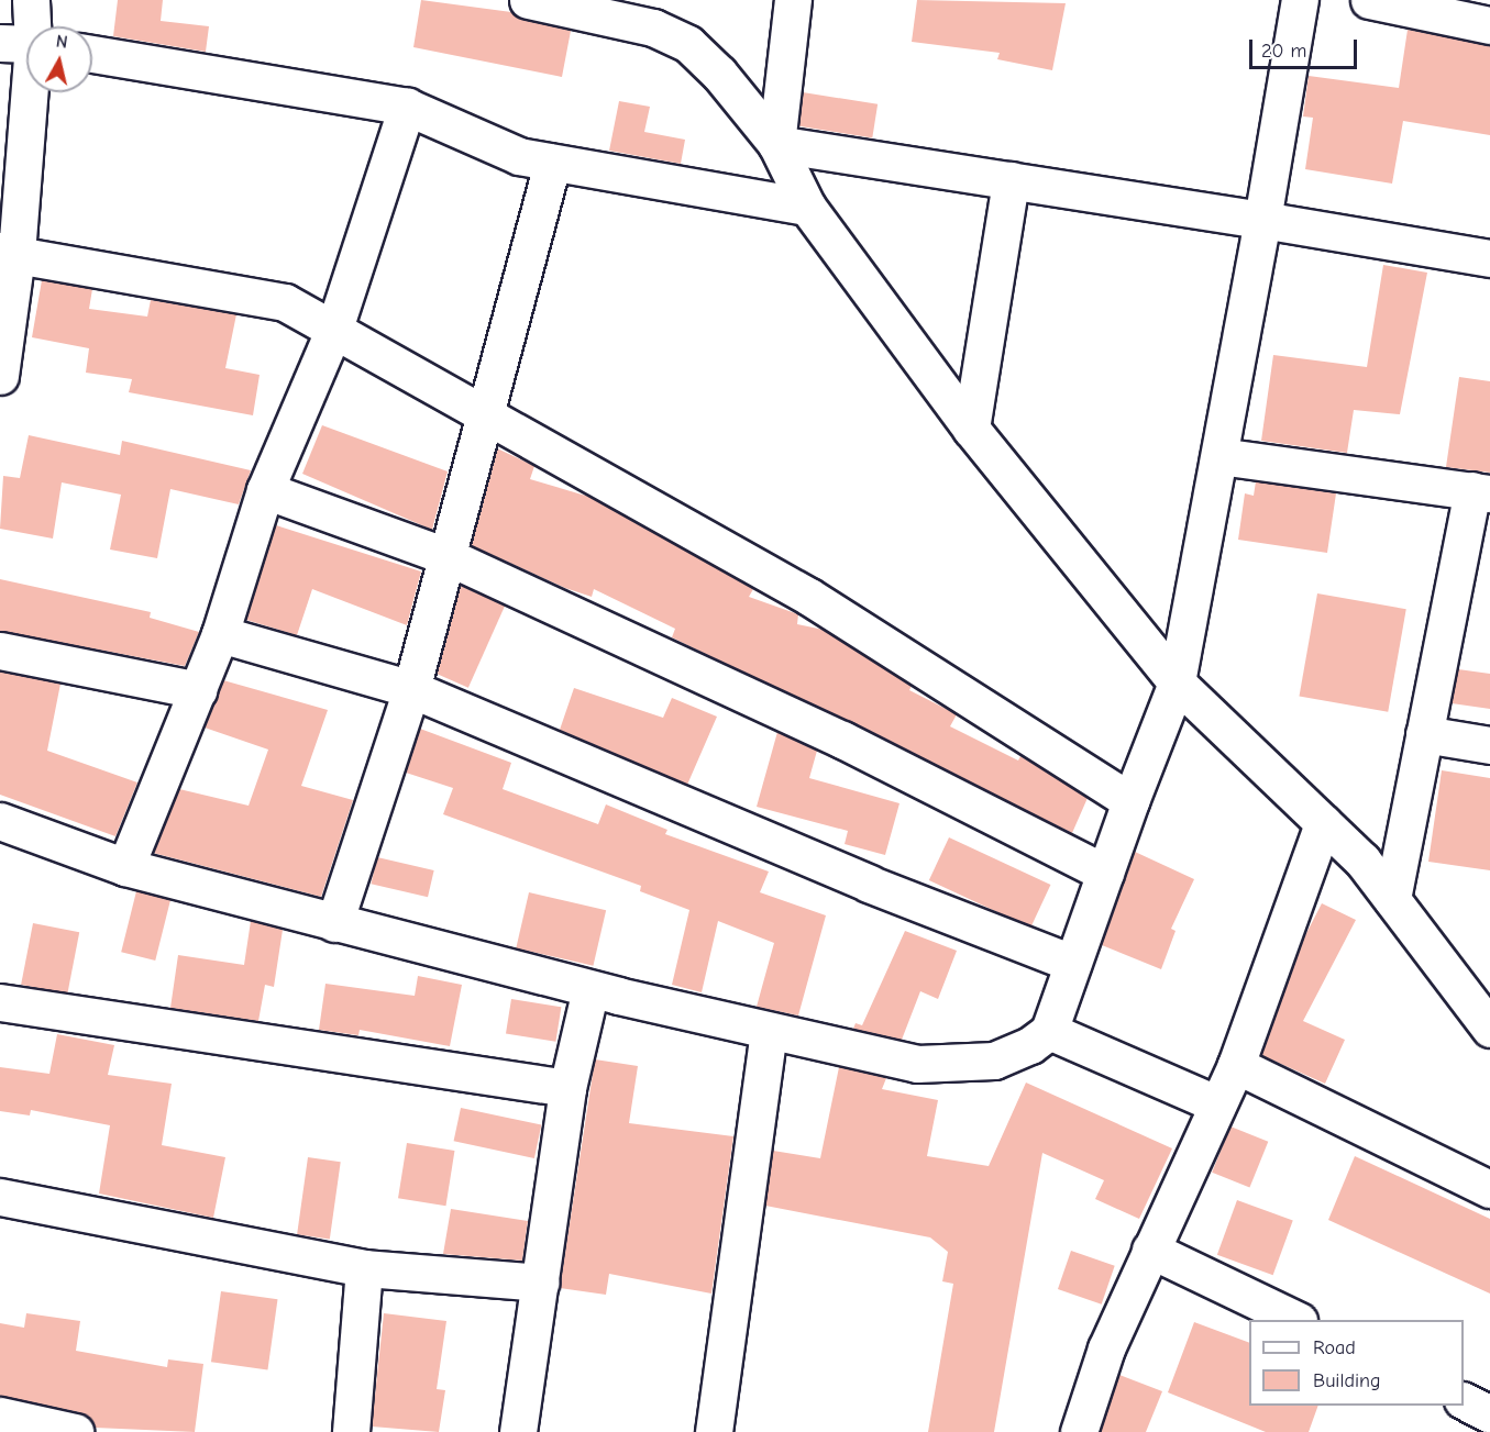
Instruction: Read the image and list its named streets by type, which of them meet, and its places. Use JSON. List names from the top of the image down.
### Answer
{
  "legend": ["Road", "Building"],
  "scale_bar": "20 m",
  "north": "top"
}
